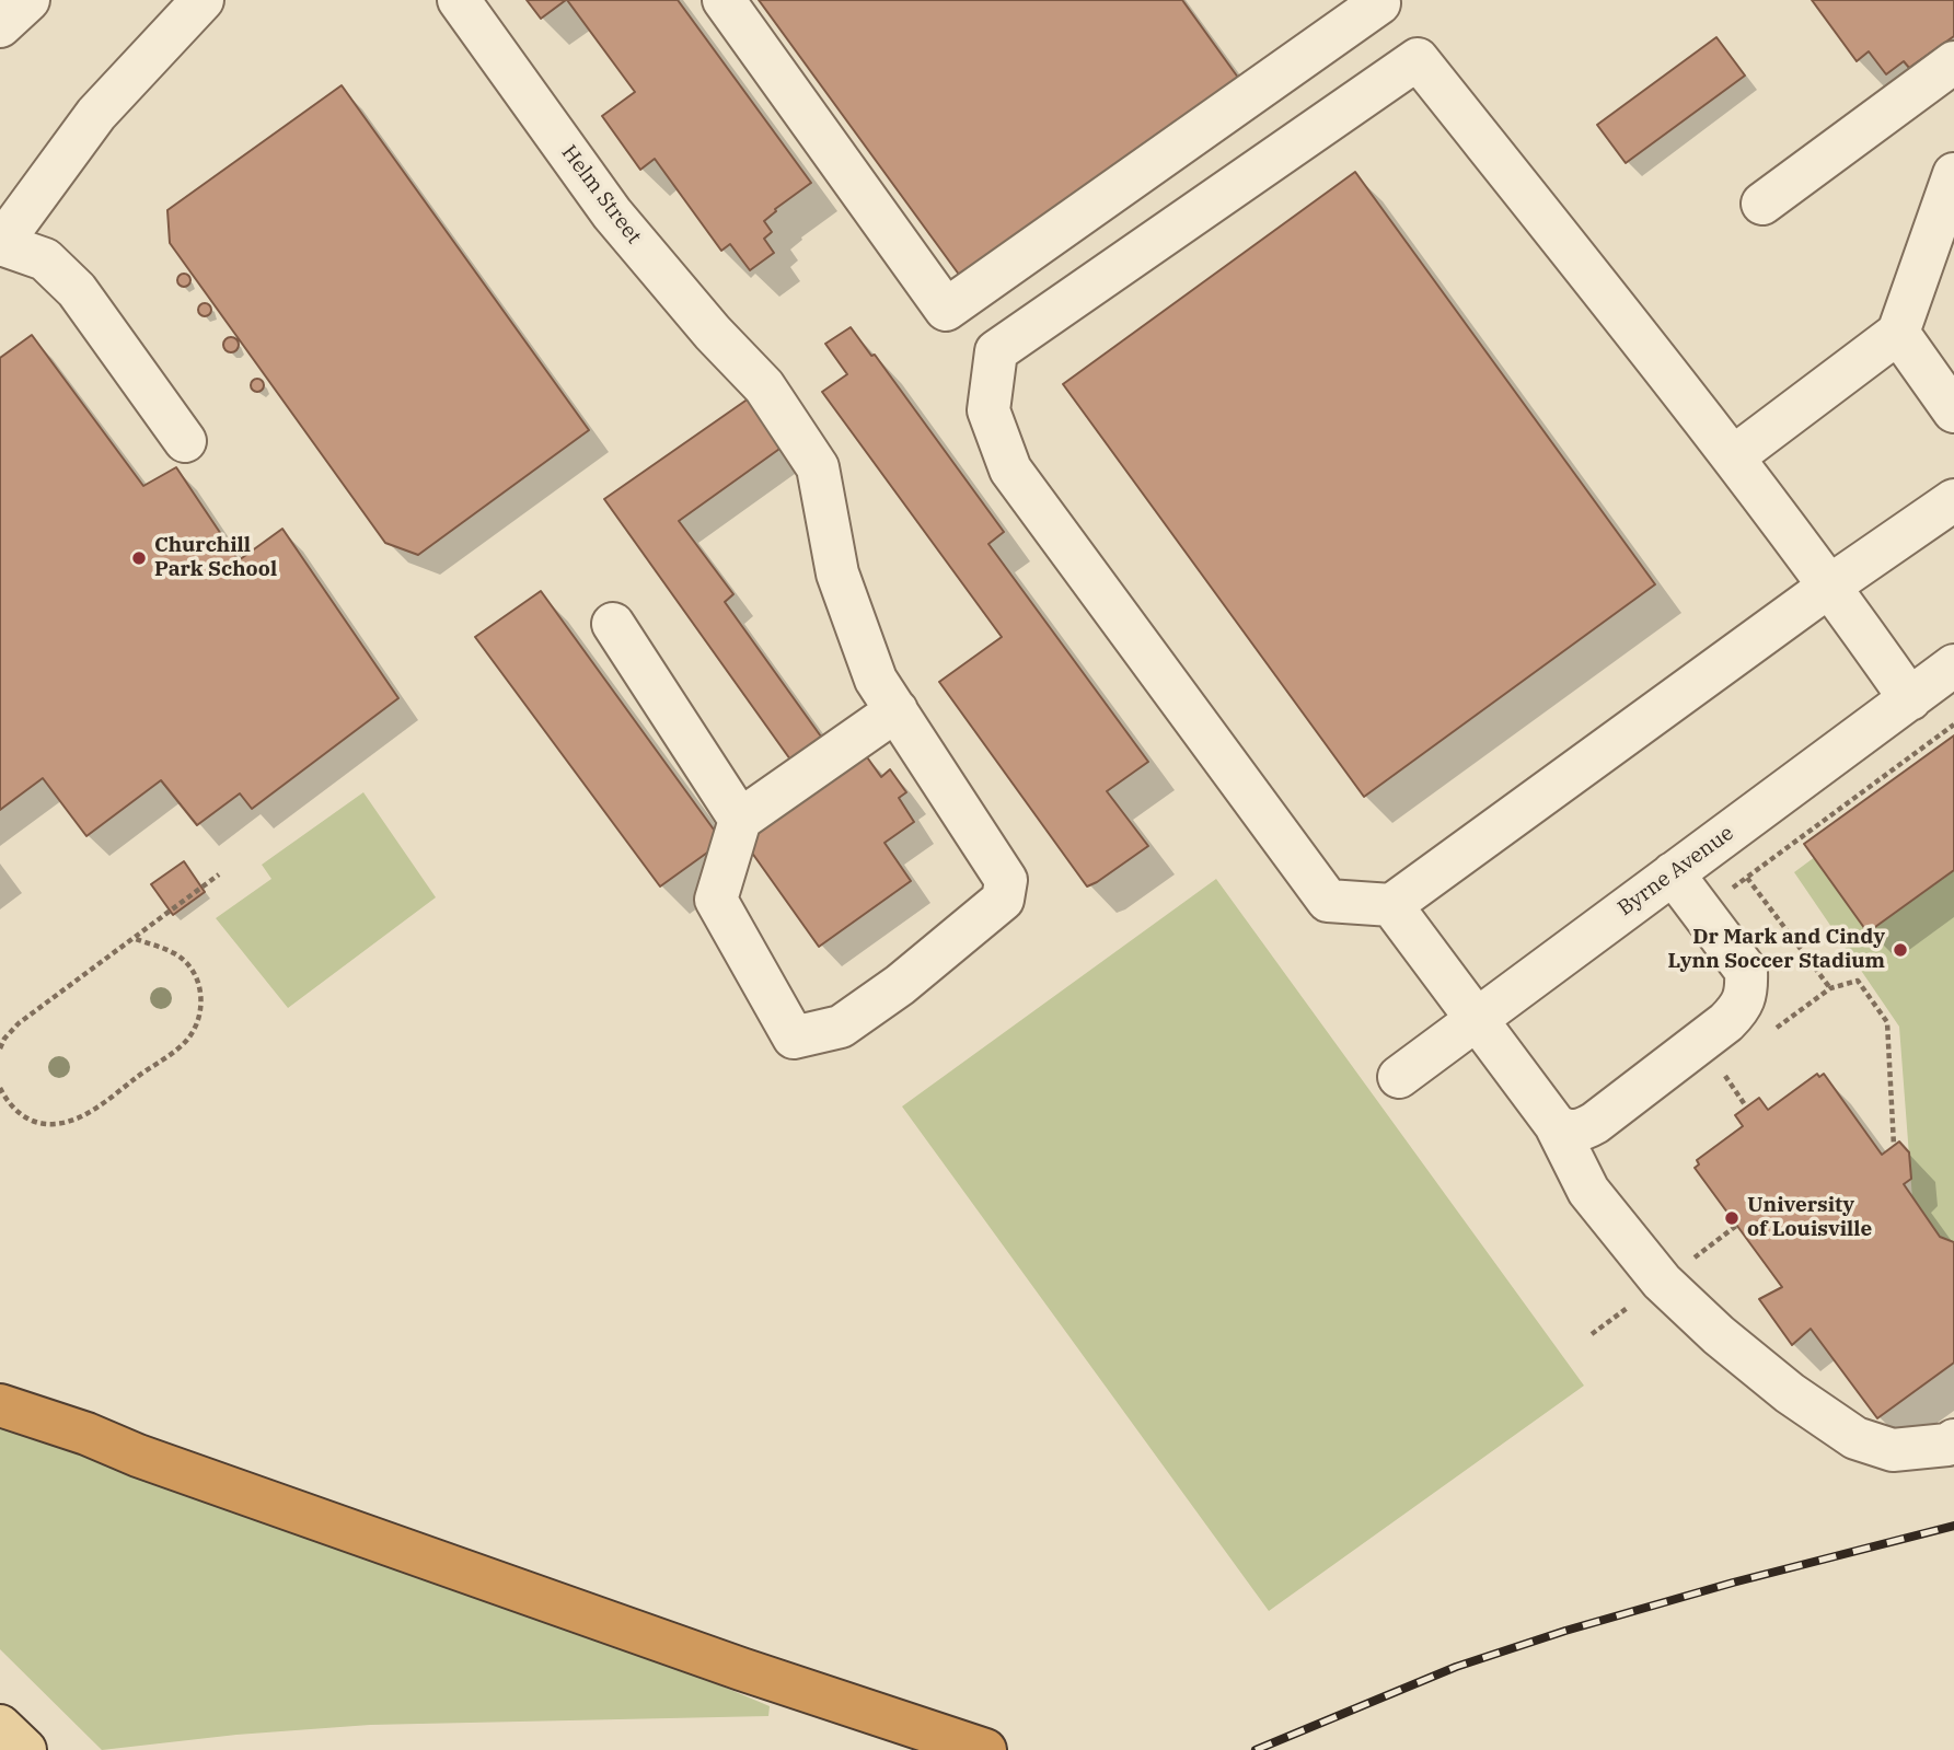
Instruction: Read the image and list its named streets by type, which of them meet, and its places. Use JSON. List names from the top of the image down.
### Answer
{
  "streets": {
    "street": ["Helm Street", "Byrne Avenue"]
  },
  "places": ["Churchill Park School", "Dr Mark and Cindy Lynn Soccer Stadium", "University of Louisville"]
}
